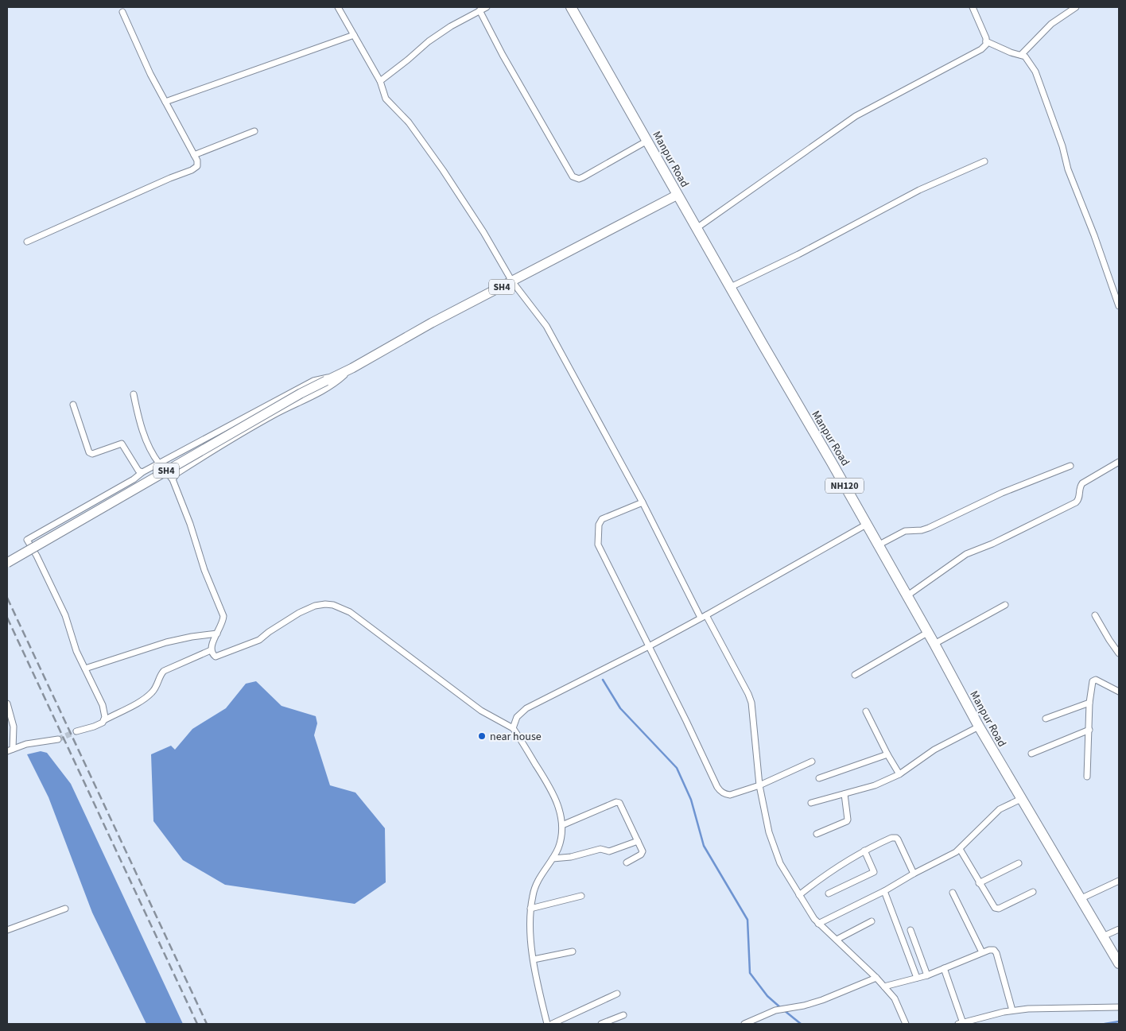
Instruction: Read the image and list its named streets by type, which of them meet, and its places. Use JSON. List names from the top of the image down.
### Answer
{
  "streets": {
    "highway": ["Manpur Road", "NH120"],
    "main road": ["SH4"]
  },
  "crossings": [
    ["Manpur Road", "SH4"]
  ],
  "places": ["near house"]
}
